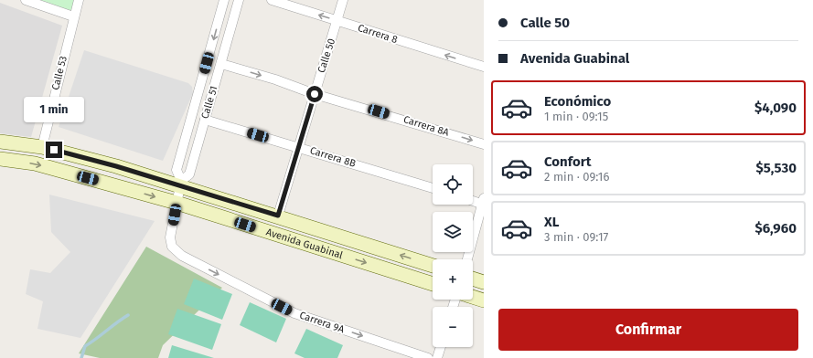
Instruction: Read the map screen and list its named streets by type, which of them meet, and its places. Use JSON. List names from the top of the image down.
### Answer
{
  "streets": {
    "main road": ["Avenida Guabinal"],
    "street": [
      "Carrera 8",
      "Calle 50",
      "Calle 53",
      "Calle 51",
      "Carrera 8A",
      "Carrera 8B",
      "Carrera 9A"
    ]
  },
  "crossings": [
    ["Carrera 8", "Calle 50"],
    ["Calle 50", "Carrera 8A"],
    ["Calle 50", "Carrera 8B"],
    ["Calle 50", "Avenida Guabinal"],
    ["Calle 53", "Avenida Guabinal"],
    ["Calle 51", "Carrera 8A"],
    ["Calle 51", "Carrera 8B"],
    ["Calle 51", "Avenida Guabinal"],
    ["Calle 51", "Carrera 9A"]
  ],
  "one_way": ["Carrera 8", "Carrera 8A", "Carrera 9A"],
  "page": {
    "banner": ["Calle 50", "Avenida Guabinal"],
    "list": [
      {
        "name": "Económico",
        "note": "1 min · 09:15",
        "value": "$4,090"
      },
      {
        "name": "Confort",
        "note": "2 min · 09:16",
        "value": "$5,530"
      },
      {
        "name": "XL",
        "note": "3 min · 09:17",
        "value": "$6,960"
      }
    ],
    "bubble": "1 min",
    "map_buttons": ["+", "−"],
    "buttons": "Confirmar"
  }
}
